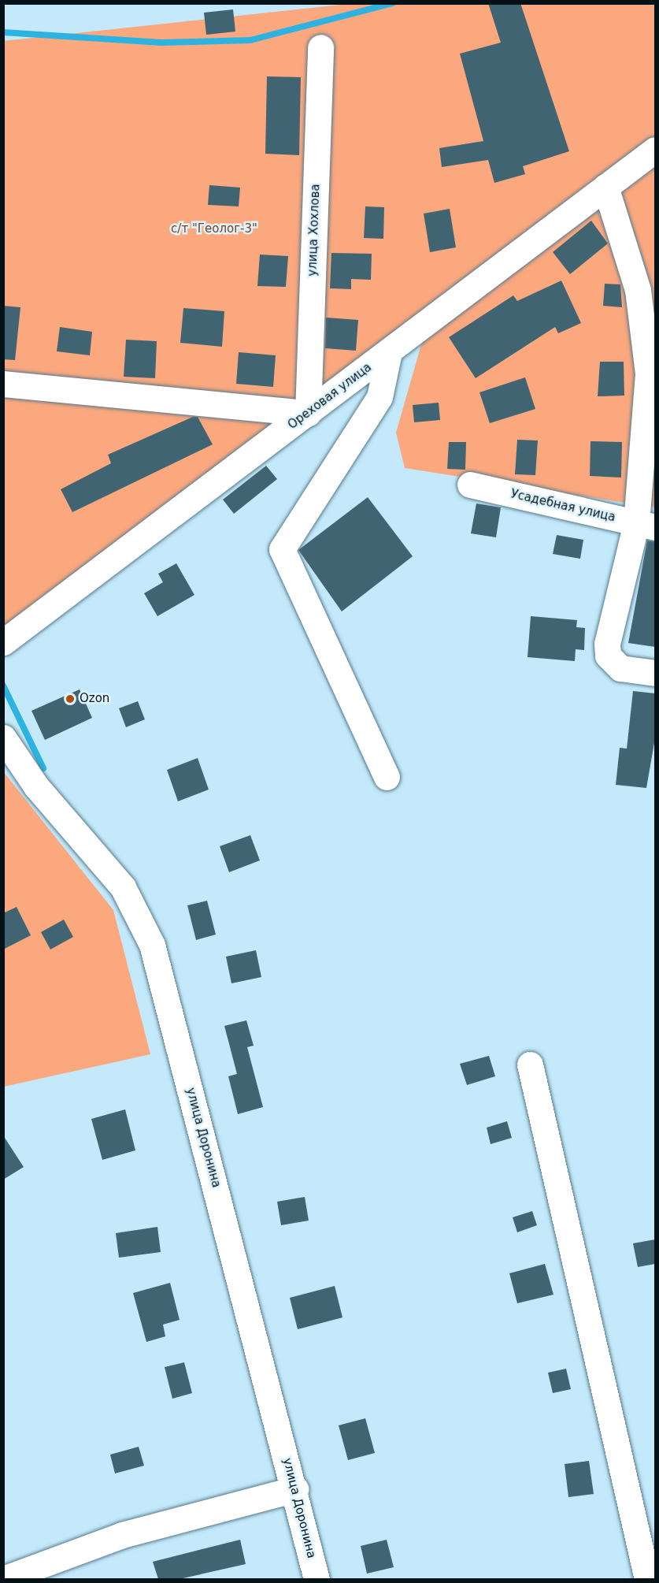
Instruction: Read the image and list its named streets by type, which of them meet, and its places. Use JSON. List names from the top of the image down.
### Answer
{
  "streets": {
    "street": [
      "улица Хохлова",
      "Ореховая улица",
      "Усадебная улица",
      "улица Доронина"
    ]
  },
  "crossings": [
    ["улица Хохлова", "Ореховая улица"]
  ],
  "parks": ["с/т \"Геолог-3\""],
  "places": ["Ozon"]
}
